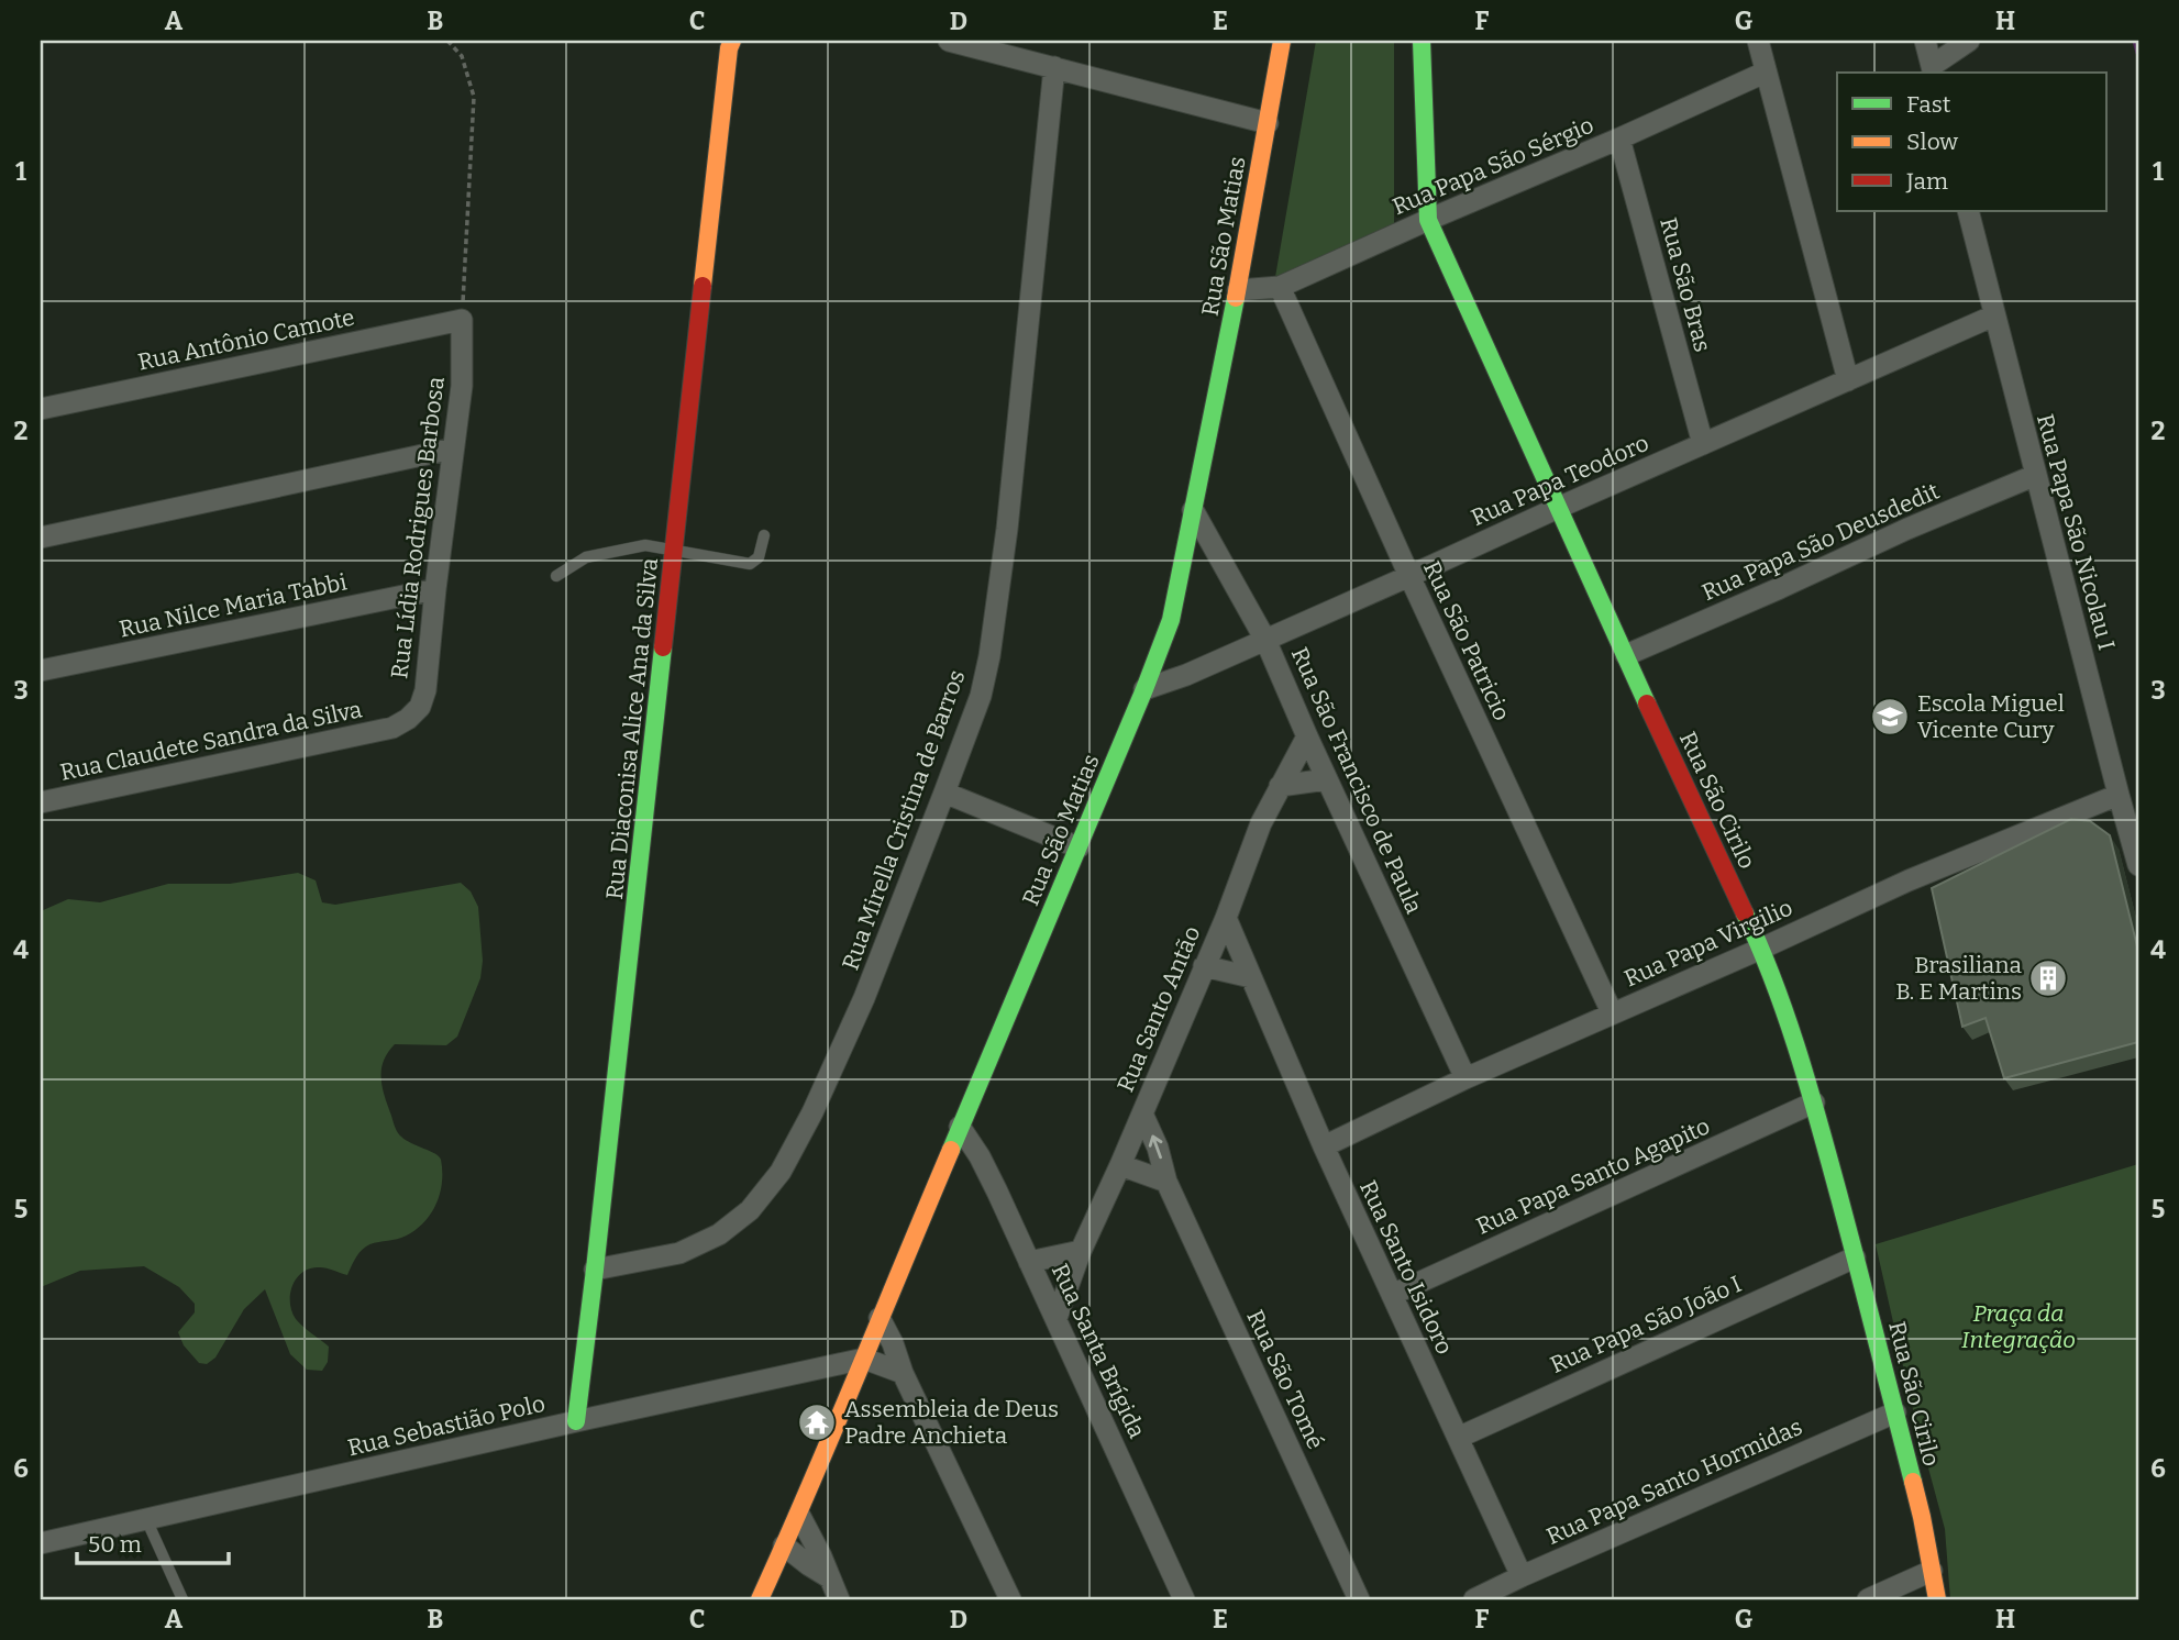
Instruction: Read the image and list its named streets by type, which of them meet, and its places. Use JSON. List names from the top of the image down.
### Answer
{
  "streets": {
    "street": [
      "Rua Papa São Sérgio",
      "Rua São Matias",
      "Rua São Bras",
      "Rua Antônio Camote",
      "Rua Papa Teodoro",
      "Rua Lídia Rodrigues Barbosa",
      "Rua Papa São Nicolau I",
      "Rua Papa São Deusdedit",
      "Rua Nilce Maria Tabbi",
      "Rua São Patricio",
      "Rua Diaconisa Alice Ana da Silva",
      "Rua Claudete Sandra da Silva",
      "Rua São Francisco de Paula",
      "Rua São Cirilo",
      "Rua Mirella Cristina de Barros",
      "Rua Papa Virgilio",
      "Rua Santo Antão",
      "Rua Papa Santo Agapito",
      "Rua Santo Isidoro",
      "Rua Papa São João I",
      "Rua Santa Brígida",
      "Rua São Tomé",
      "Rua Sebastião Polo",
      "Rua Papa Santo Hormidas"
    ]
  },
  "crossings": [
    ["Rua Papa São Sérgio", "Rua São Matias"],
    ["Rua Papa São Sérgio", "Rua São Bras"],
    ["Rua Papa São Sérgio", "Rua São Patricio"],
    ["Rua Papa São Sérgio", "Rua São Cirilo"],
    ["Rua São Matias", "Rua Papa Teodoro"],
    ["Rua São Matias", "Rua São Francisco de Paula"],
    ["Rua São Matias", "Rua Santa Brígida"],
    ["Rua São Matias", "Rua Sebastião Polo"],
    ["Rua São Bras", "Rua Papa Teodoro"],
    ["Rua Antônio Camote", "Rua Lídia Rodrigues Barbosa"],
    ["Rua Papa Teodoro", "Rua Papa São Nicolau I"],
    ["Rua Papa Teodoro", "Rua São Patricio"],
    ["Rua Papa Teodoro", "Rua São Francisco de Paula"],
    ["Rua Papa Teodoro", "Rua São Cirilo"],
    ["Rua Lídia Rodrigues Barbosa", "Rua Nilce Maria Tabbi"],
    ["Rua Lídia Rodrigues Barbosa", "Rua Claudete Sandra da Silva"],
    ["Rua Papa São Nicolau I", "Rua Papa São Deusdedit"],
    ["Rua Papa São Nicolau I", "Rua Papa Virgilio"],
    ["Rua Papa São Deusdedit", "Rua São Cirilo"],
    ["Rua São Patricio", "Rua Papa Virgilio"],
    ["Rua Diaconisa Alice Ana da Silva", "Rua Mirella Cristina de Barros"],
    ["Rua Diaconisa Alice Ana da Silva", "Rua Sebastião Polo"],
    ["Rua São Francisco de Paula", "Rua Papa Virgilio"],
    ["Rua São Francisco de Paula", "Rua Santo Antão"],
    ["Rua São Cirilo", "Rua Papa Virgilio"],
    ["Rua São Cirilo", "Rua Papa Santo Agapito"],
    ["Rua São Cirilo", "Rua Papa São João I"],
    ["Rua São Cirilo", "Rua Papa Santo Hormidas"],
    ["Rua Papa Virgilio", "Rua Santo Isidoro"],
    ["Rua Santo Antão", "Rua Santo Isidoro"],
    ["Rua Santo Antão", "Rua Santa Brígida"],
    ["Rua Santo Antão", "Rua São Tomé"],
    ["Rua Papa Santo Agapito", "Rua Santo Isidoro"],
    ["Rua Santo Isidoro", "Rua Papa São João I"],
    ["Rua Santo Isidoro", "Rua Papa Santo Hormidas"]
  ],
  "parks": ["Praça da Integração"],
  "places": {
    "school or university": ["Escola Miguel Vicente Cury"],
    "building": ["Brasiliana B. E Martins"],
    "temple": ["Assembleia de Deus Padre Anchieta"]
  },
  "legend": ["Fast", "Slow", "Jam"],
  "scale_bar": "50 m",
  "grid": {
    "columns": [
      "A",
      "B",
      "C",
      "D",
      "E",
      "F",
      "G",
      "H"
    ],
    "rows": [
      "1",
      "2",
      "3",
      "4",
      "5",
      "6"
    ]
  }
}
